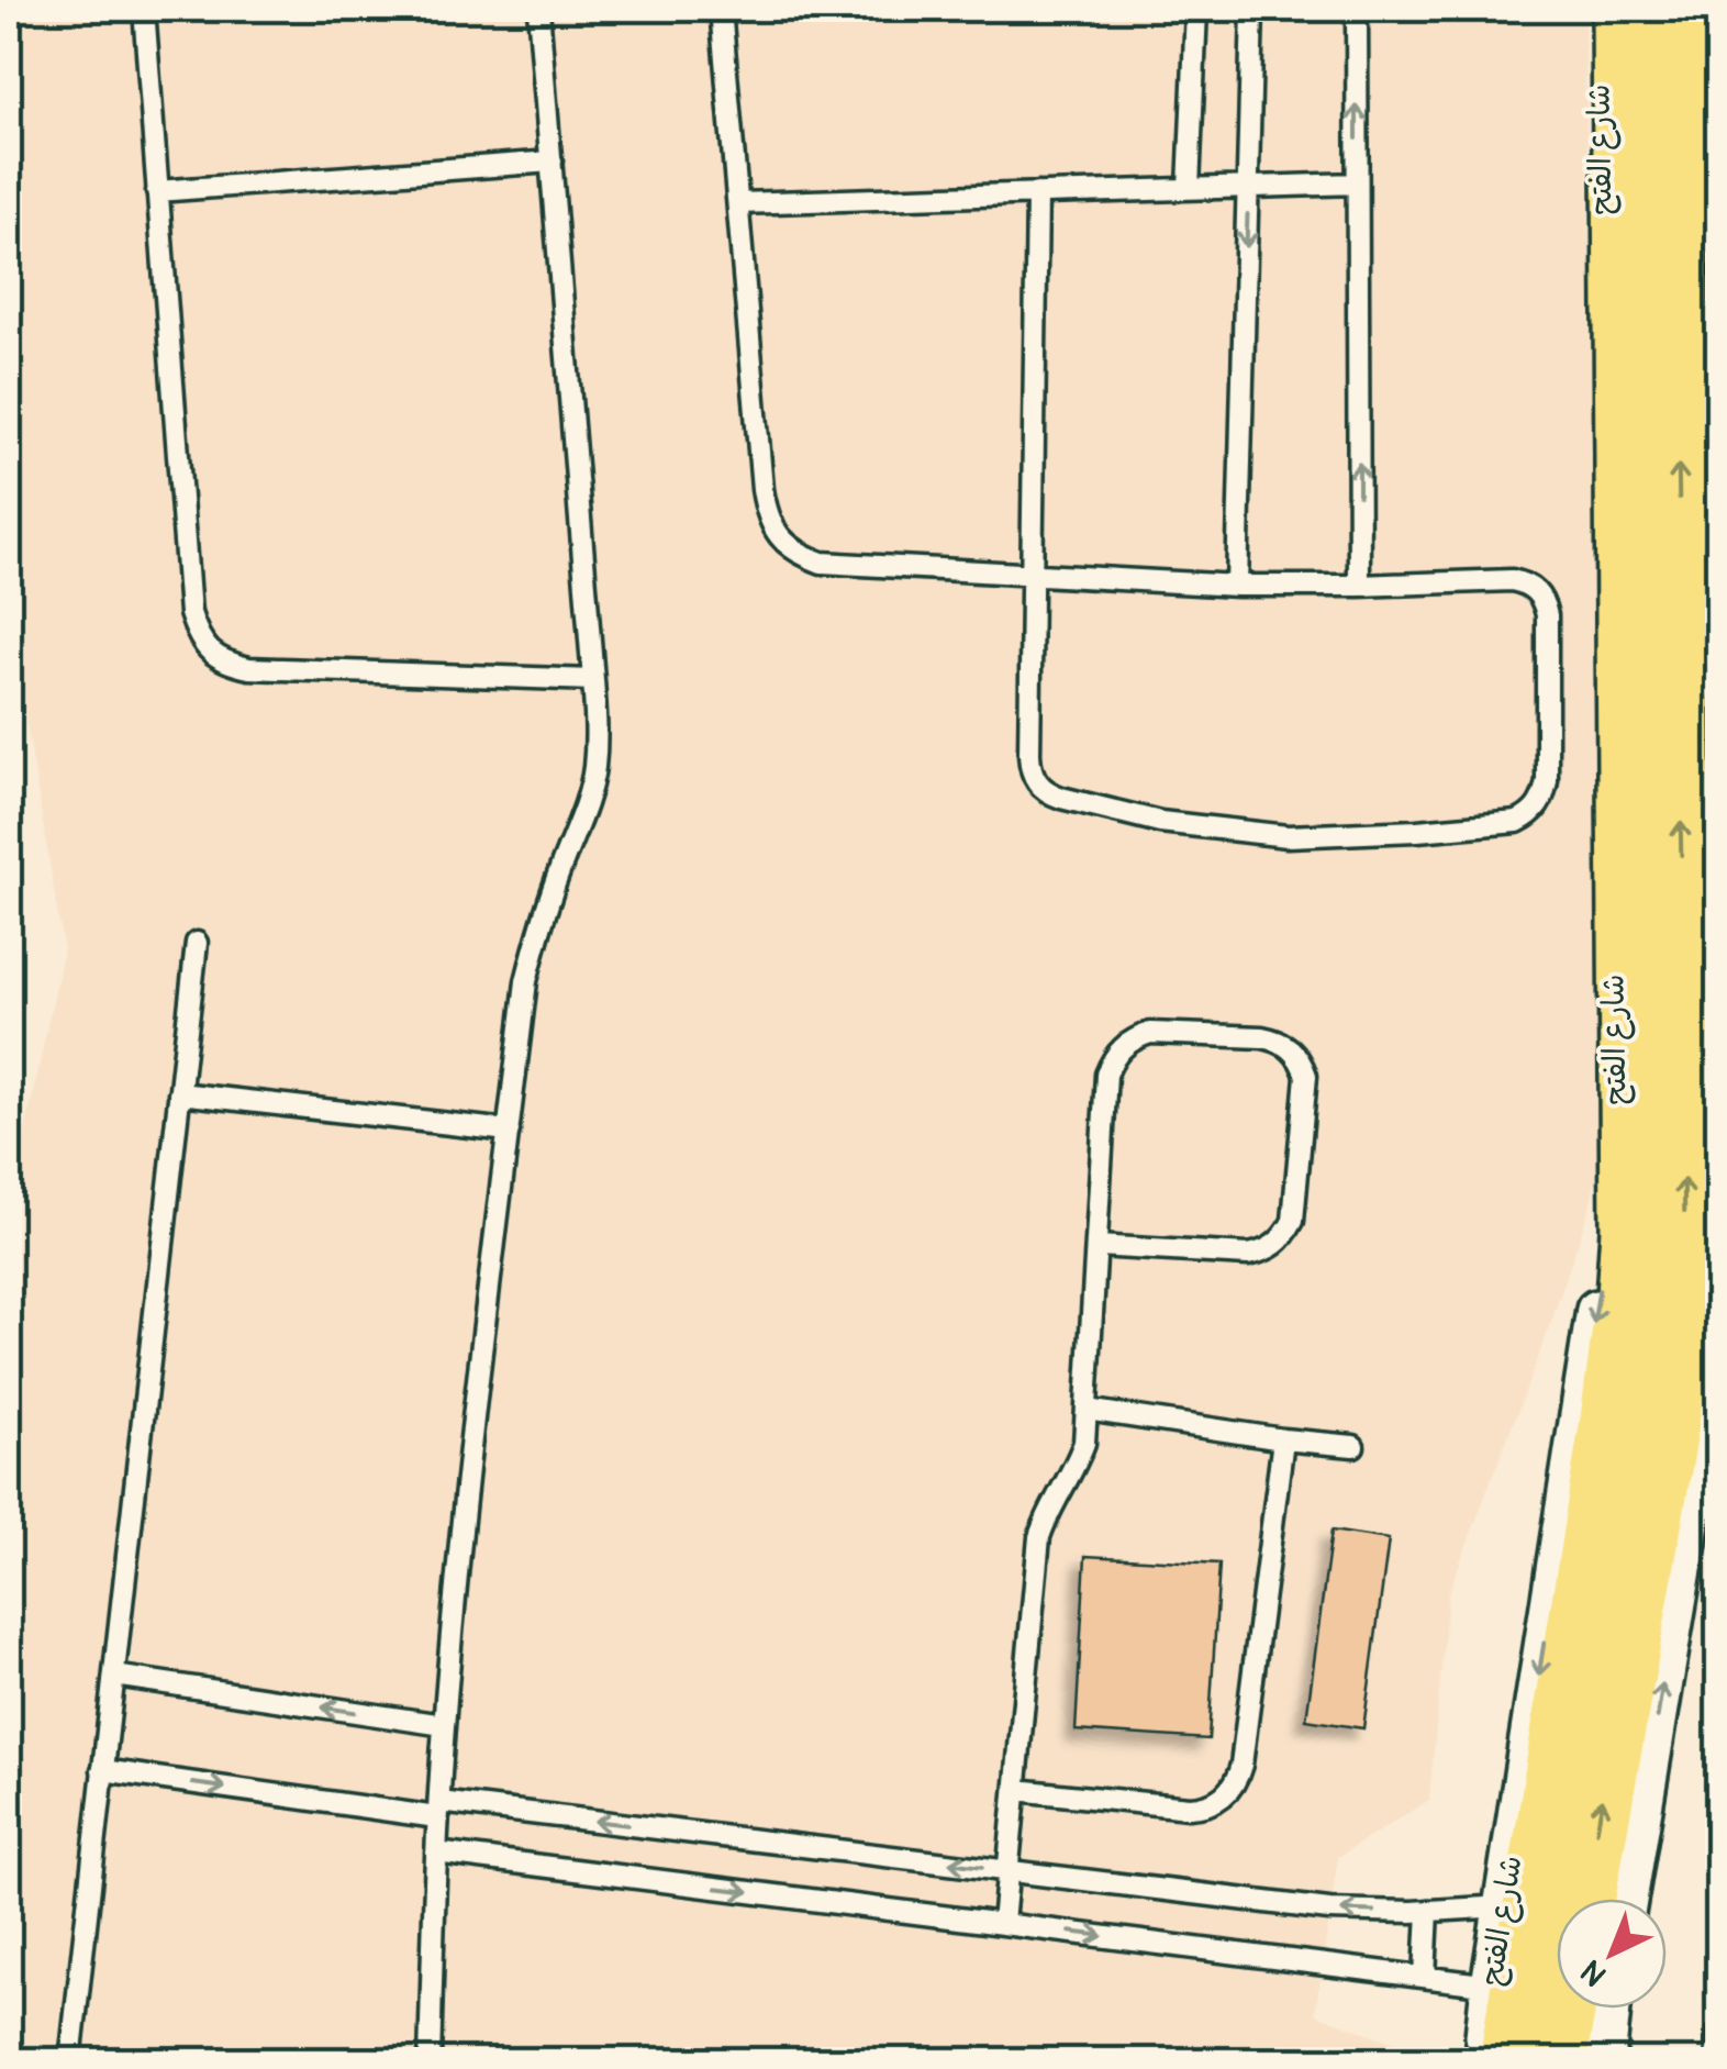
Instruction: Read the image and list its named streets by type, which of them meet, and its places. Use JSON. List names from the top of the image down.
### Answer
{
  "streets": {
    "street": ["شارع الفتح"]
  },
  "one_way": ["شارع الفتح"],
  "north": "bottom left"
}
